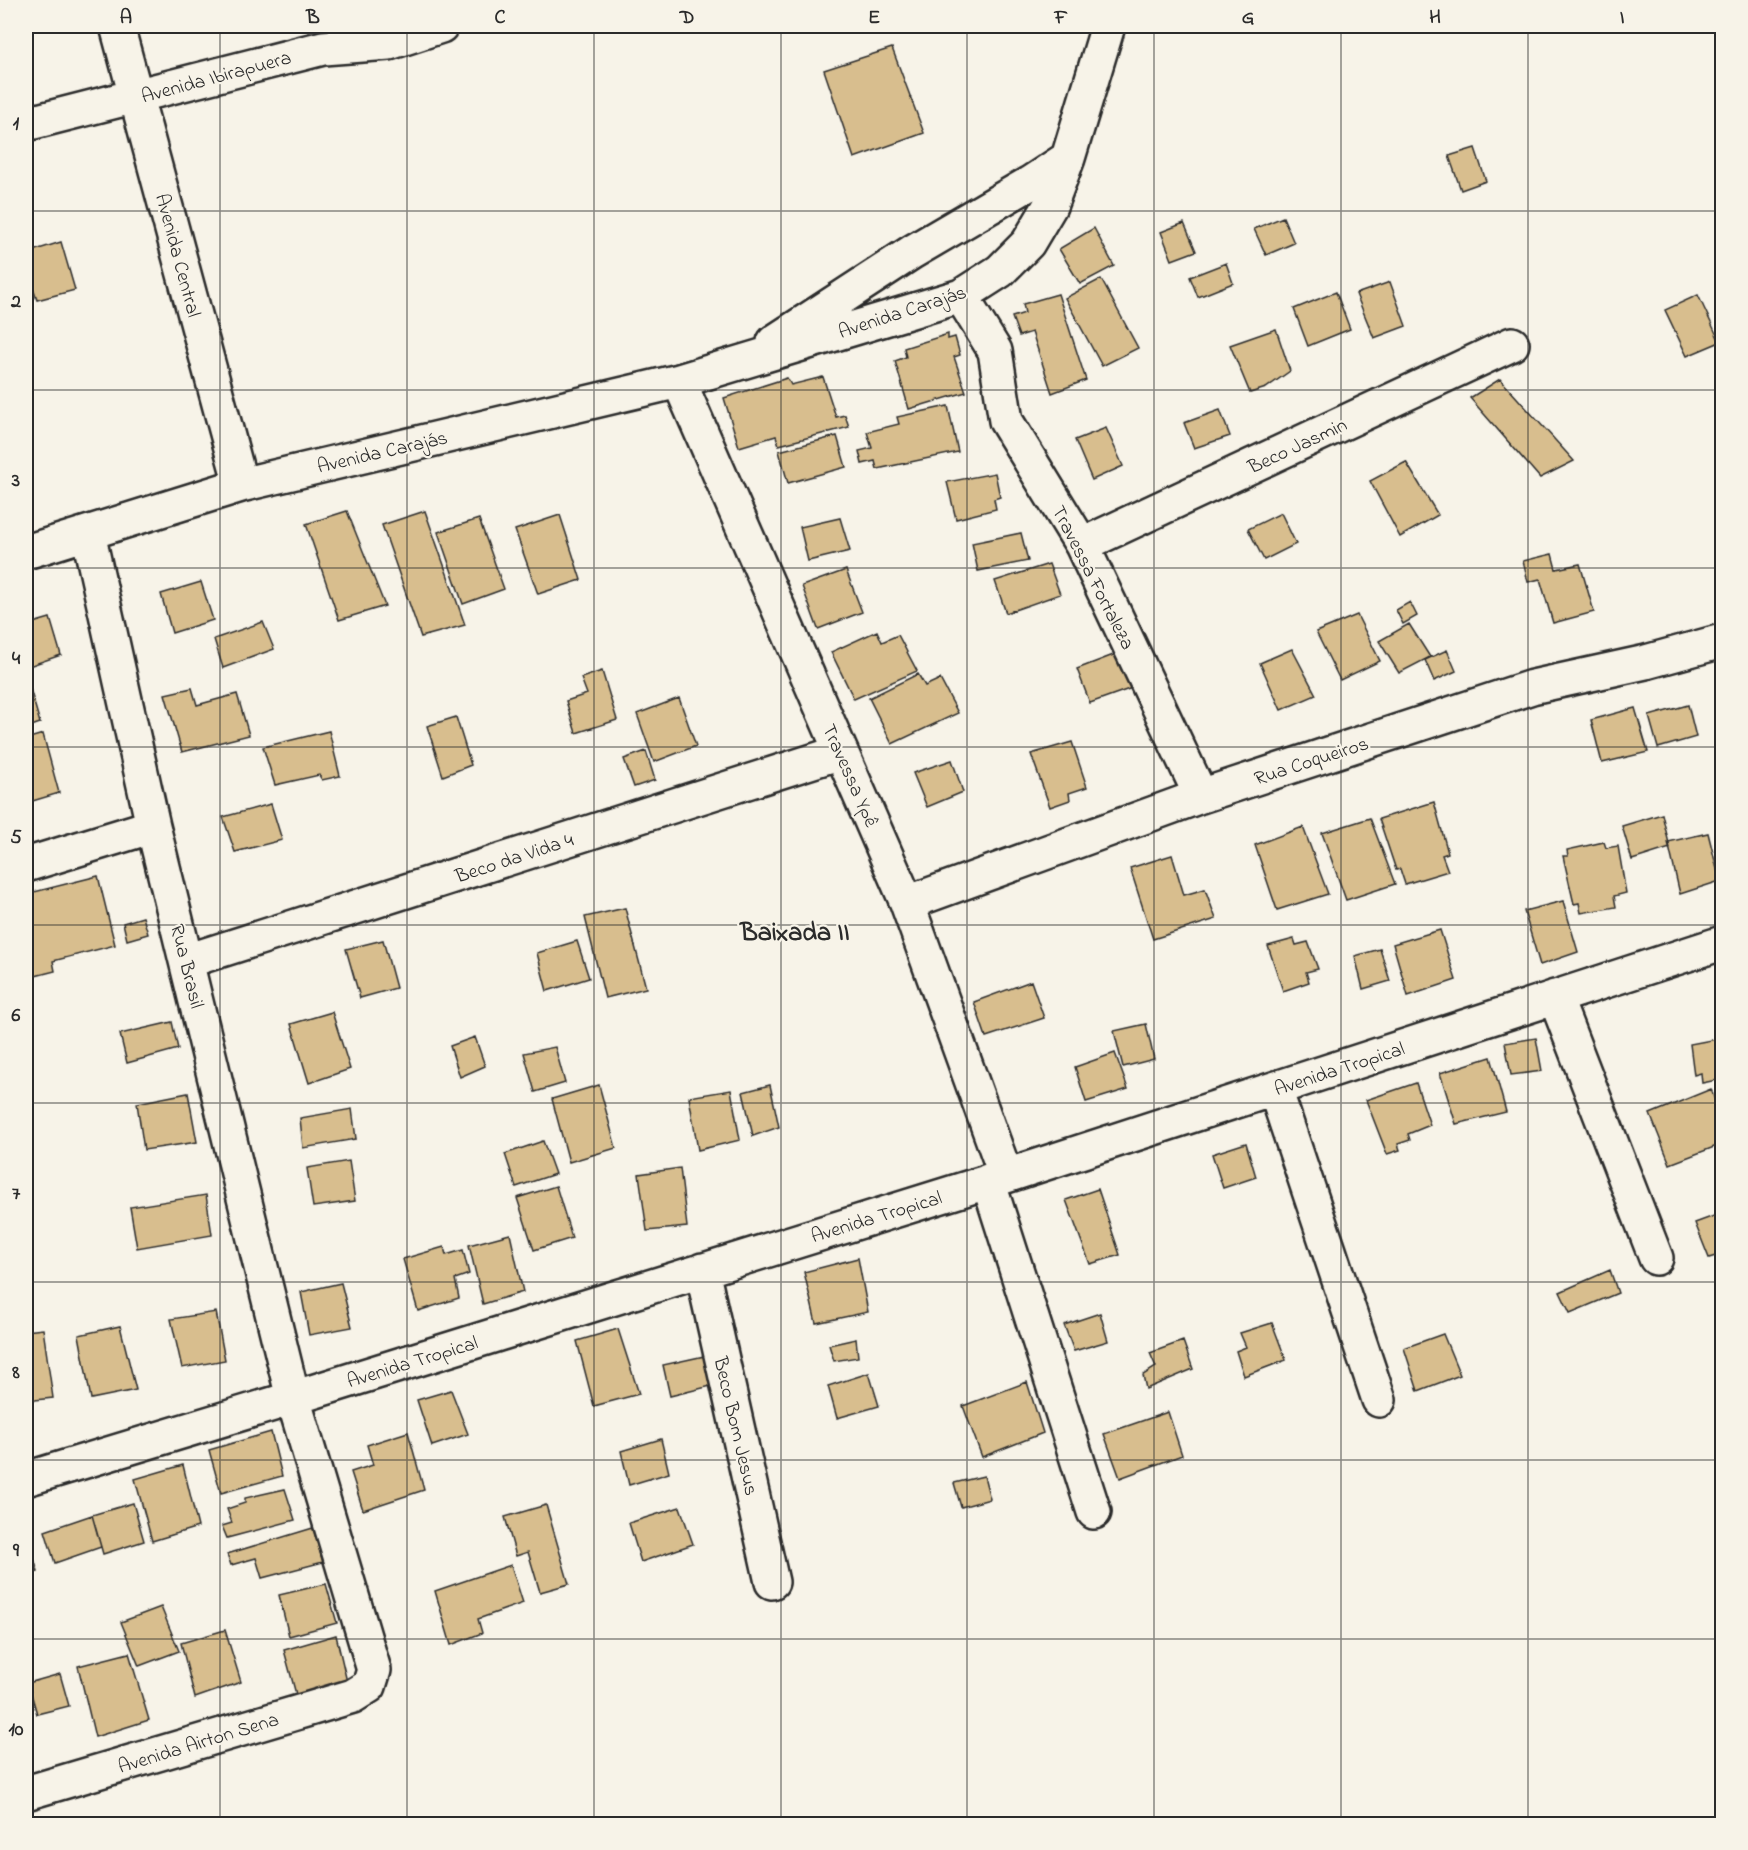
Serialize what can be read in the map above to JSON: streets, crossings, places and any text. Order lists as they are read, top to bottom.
{
  "streets": {
    "street": [
      "Avenida Ibirapuera",
      "Avenida Central",
      "Avenida Carajás",
      "Beco Jasmin",
      "Travessa Fortaleza",
      "Rua Coqueiros",
      "Travessa Ypê",
      "Beco da Vida 4",
      "Rua Brasil",
      "Avenida Tropical",
      "Beco Bom Jesus",
      "Avenida Airton Sena"
    ]
  },
  "crossings": [
    ["Avenida Ibirapuera", "Avenida Central"],
    ["Avenida Central", "Avenida Carajás"],
    ["Avenida Carajás", "Travessa Fortaleza"],
    ["Avenida Carajás", "Travessa Ypê"],
    ["Avenida Carajás", "Rua Brasil"],
    ["Beco Jasmin", "Travessa Fortaleza"],
    ["Travessa Fortaleza", "Rua Coqueiros"],
    ["Rua Coqueiros", "Travessa Ypê"],
    ["Travessa Ypê", "Beco da Vida 4"],
    ["Travessa Ypê", "Avenida Tropical"],
    ["Beco da Vida 4", "Rua Brasil"],
    ["Rua Brasil", "Avenida Tropical"],
    ["Rua Brasil", "Avenida Airton Sena"],
    ["Avenida Tropical", "Beco Bom Jesus"]
  ],
  "districts": ["Baixada II"],
  "grid": {
    "columns": [
      "A",
      "B",
      "C",
      "D",
      "E",
      "F",
      "G",
      "H",
      "I"
    ],
    "rows": [
      "1",
      "2",
      "3",
      "4",
      "5",
      "6",
      "7",
      "8",
      "9",
      "10"
    ]
  }
}
